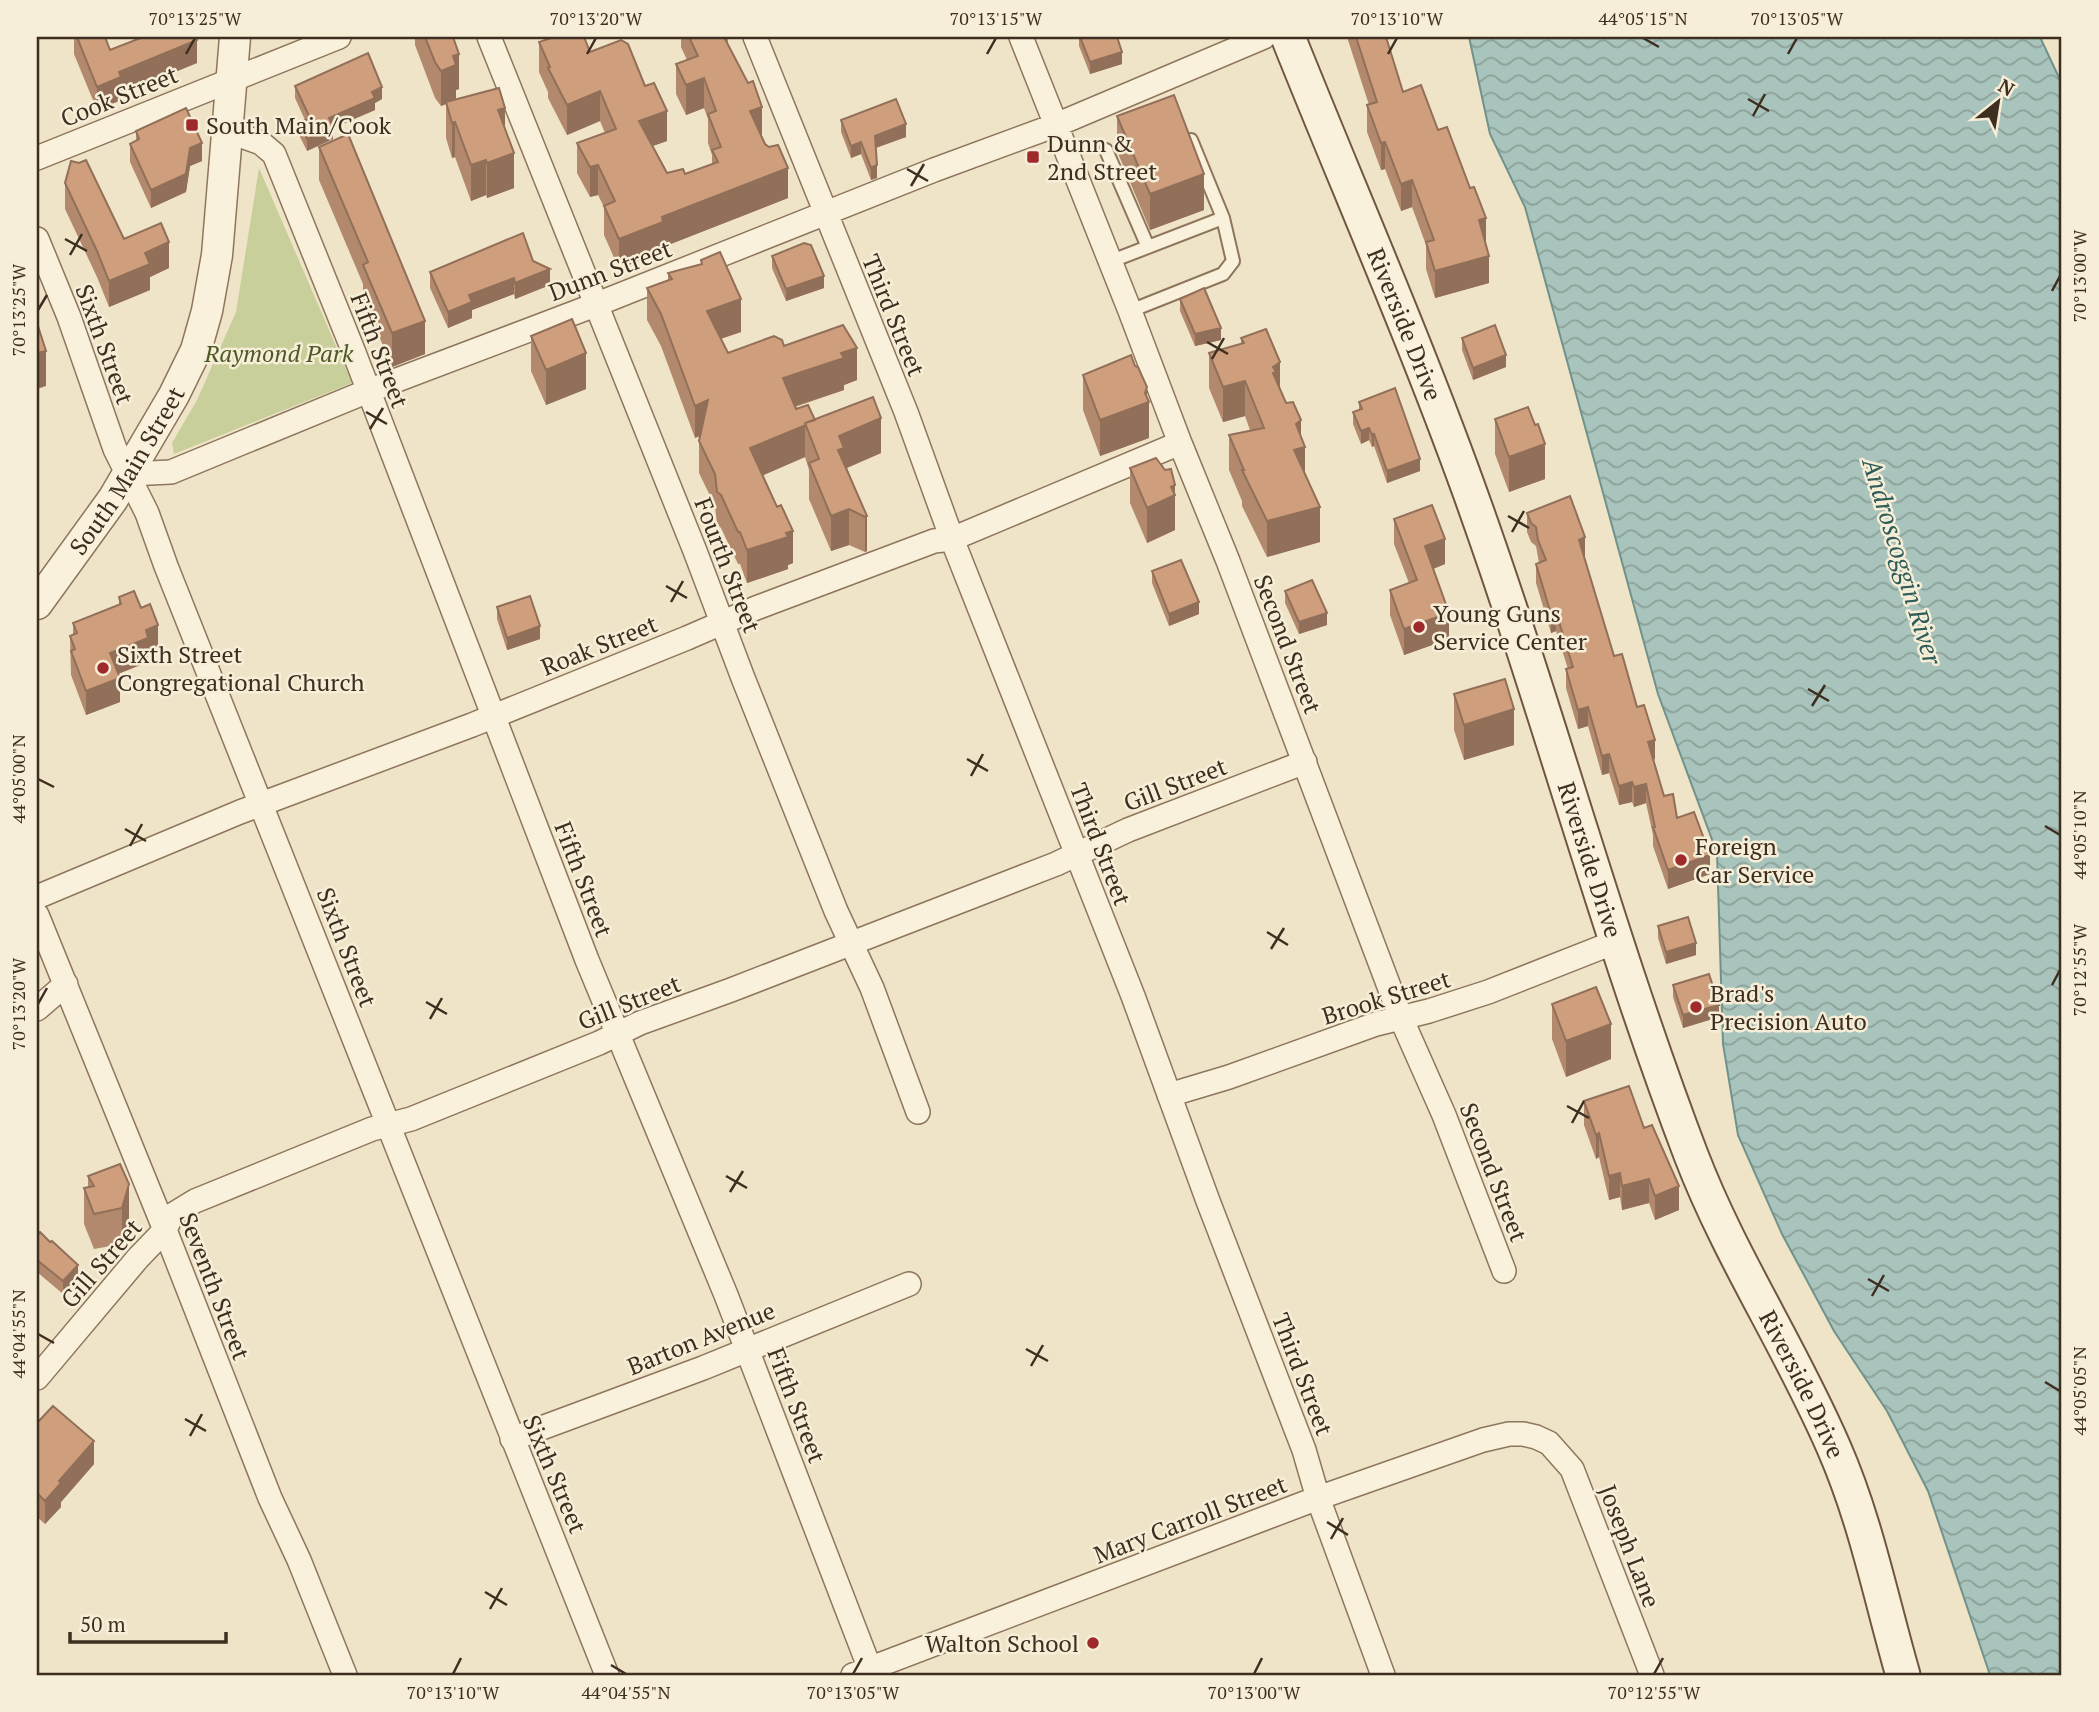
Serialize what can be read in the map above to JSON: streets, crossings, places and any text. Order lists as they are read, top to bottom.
{
  "streets": {
    "main road": ["Riverside Drive"],
    "street": [
      "Cook Street",
      "Dunn Street",
      "Third Street",
      "Sixth Street",
      "Fifth Street",
      "South Main Street",
      "Fourth Street",
      "Second Street",
      "Roak Street",
      "Gill Street",
      "Brook Street",
      "Seventh Street",
      "Barton Avenue",
      "Mary Carroll Street",
      "Joseph Lane"
    ]
  },
  "crossings": [
    ["Cook Street", "South Main Street"],
    ["Dunn Street", "Third Street"],
    ["Dunn Street", "Sixth Street"],
    ["Dunn Street", "Fifth Street"],
    ["Dunn Street", "South Main Street"],
    ["Dunn Street", "Fourth Street"],
    ["Dunn Street", "Second Street"],
    ["Third Street", "Roak Street"],
    ["Third Street", "Gill Street"],
    ["Third Street", "Brook Street"],
    ["Third Street", "Mary Carroll Street"],
    ["Riverside Drive", "Brook Street"],
    ["Sixth Street", "South Main Street"],
    ["Sixth Street", "Roak Street"],
    ["Sixth Street", "Gill Street"],
    ["Sixth Street", "Barton Avenue"],
    ["Fifth Street", "South Main Street"],
    ["Fifth Street", "Roak Street"],
    ["Fifth Street", "Gill Street"],
    ["Fifth Street", "Barton Avenue"],
    ["Fifth Street", "Mary Carroll Street"],
    ["Fourth Street", "Roak Street"],
    ["Fourth Street", "Gill Street"],
    ["Second Street", "Roak Street"],
    ["Second Street", "Gill Street"],
    ["Second Street", "Brook Street"],
    ["Gill Street", "Seventh Street"],
    ["Mary Carroll Street", "Joseph Lane"]
  ],
  "water": ["Androscoggin River"],
  "parks": ["Raymond Park"],
  "places": {
    "transit": ["South Main/Cook", "Dunn & 2nd Street"],
    "other": [
      "Young Guns Service Center",
      "Sixth Street Congregational Church",
      "Foreign Car Service",
      "Brad's Precision Auto",
      "Walton School"
    ]
  },
  "scale_bar": "50 m",
  "north": "top right",
  "coordinates": [
    "70°13'25\"W",
    "70°13'20\"W",
    "70°13'15\"W",
    "70°13'10\"W",
    "44°05'15\"N",
    "70°13'05\"W",
    "70°13'00\"W",
    "44°05'00\"N",
    "44°05'10\"N",
    "70°12'55\"W",
    "44°04'55\"N",
    "44°05'05\"N"
  ]
}
